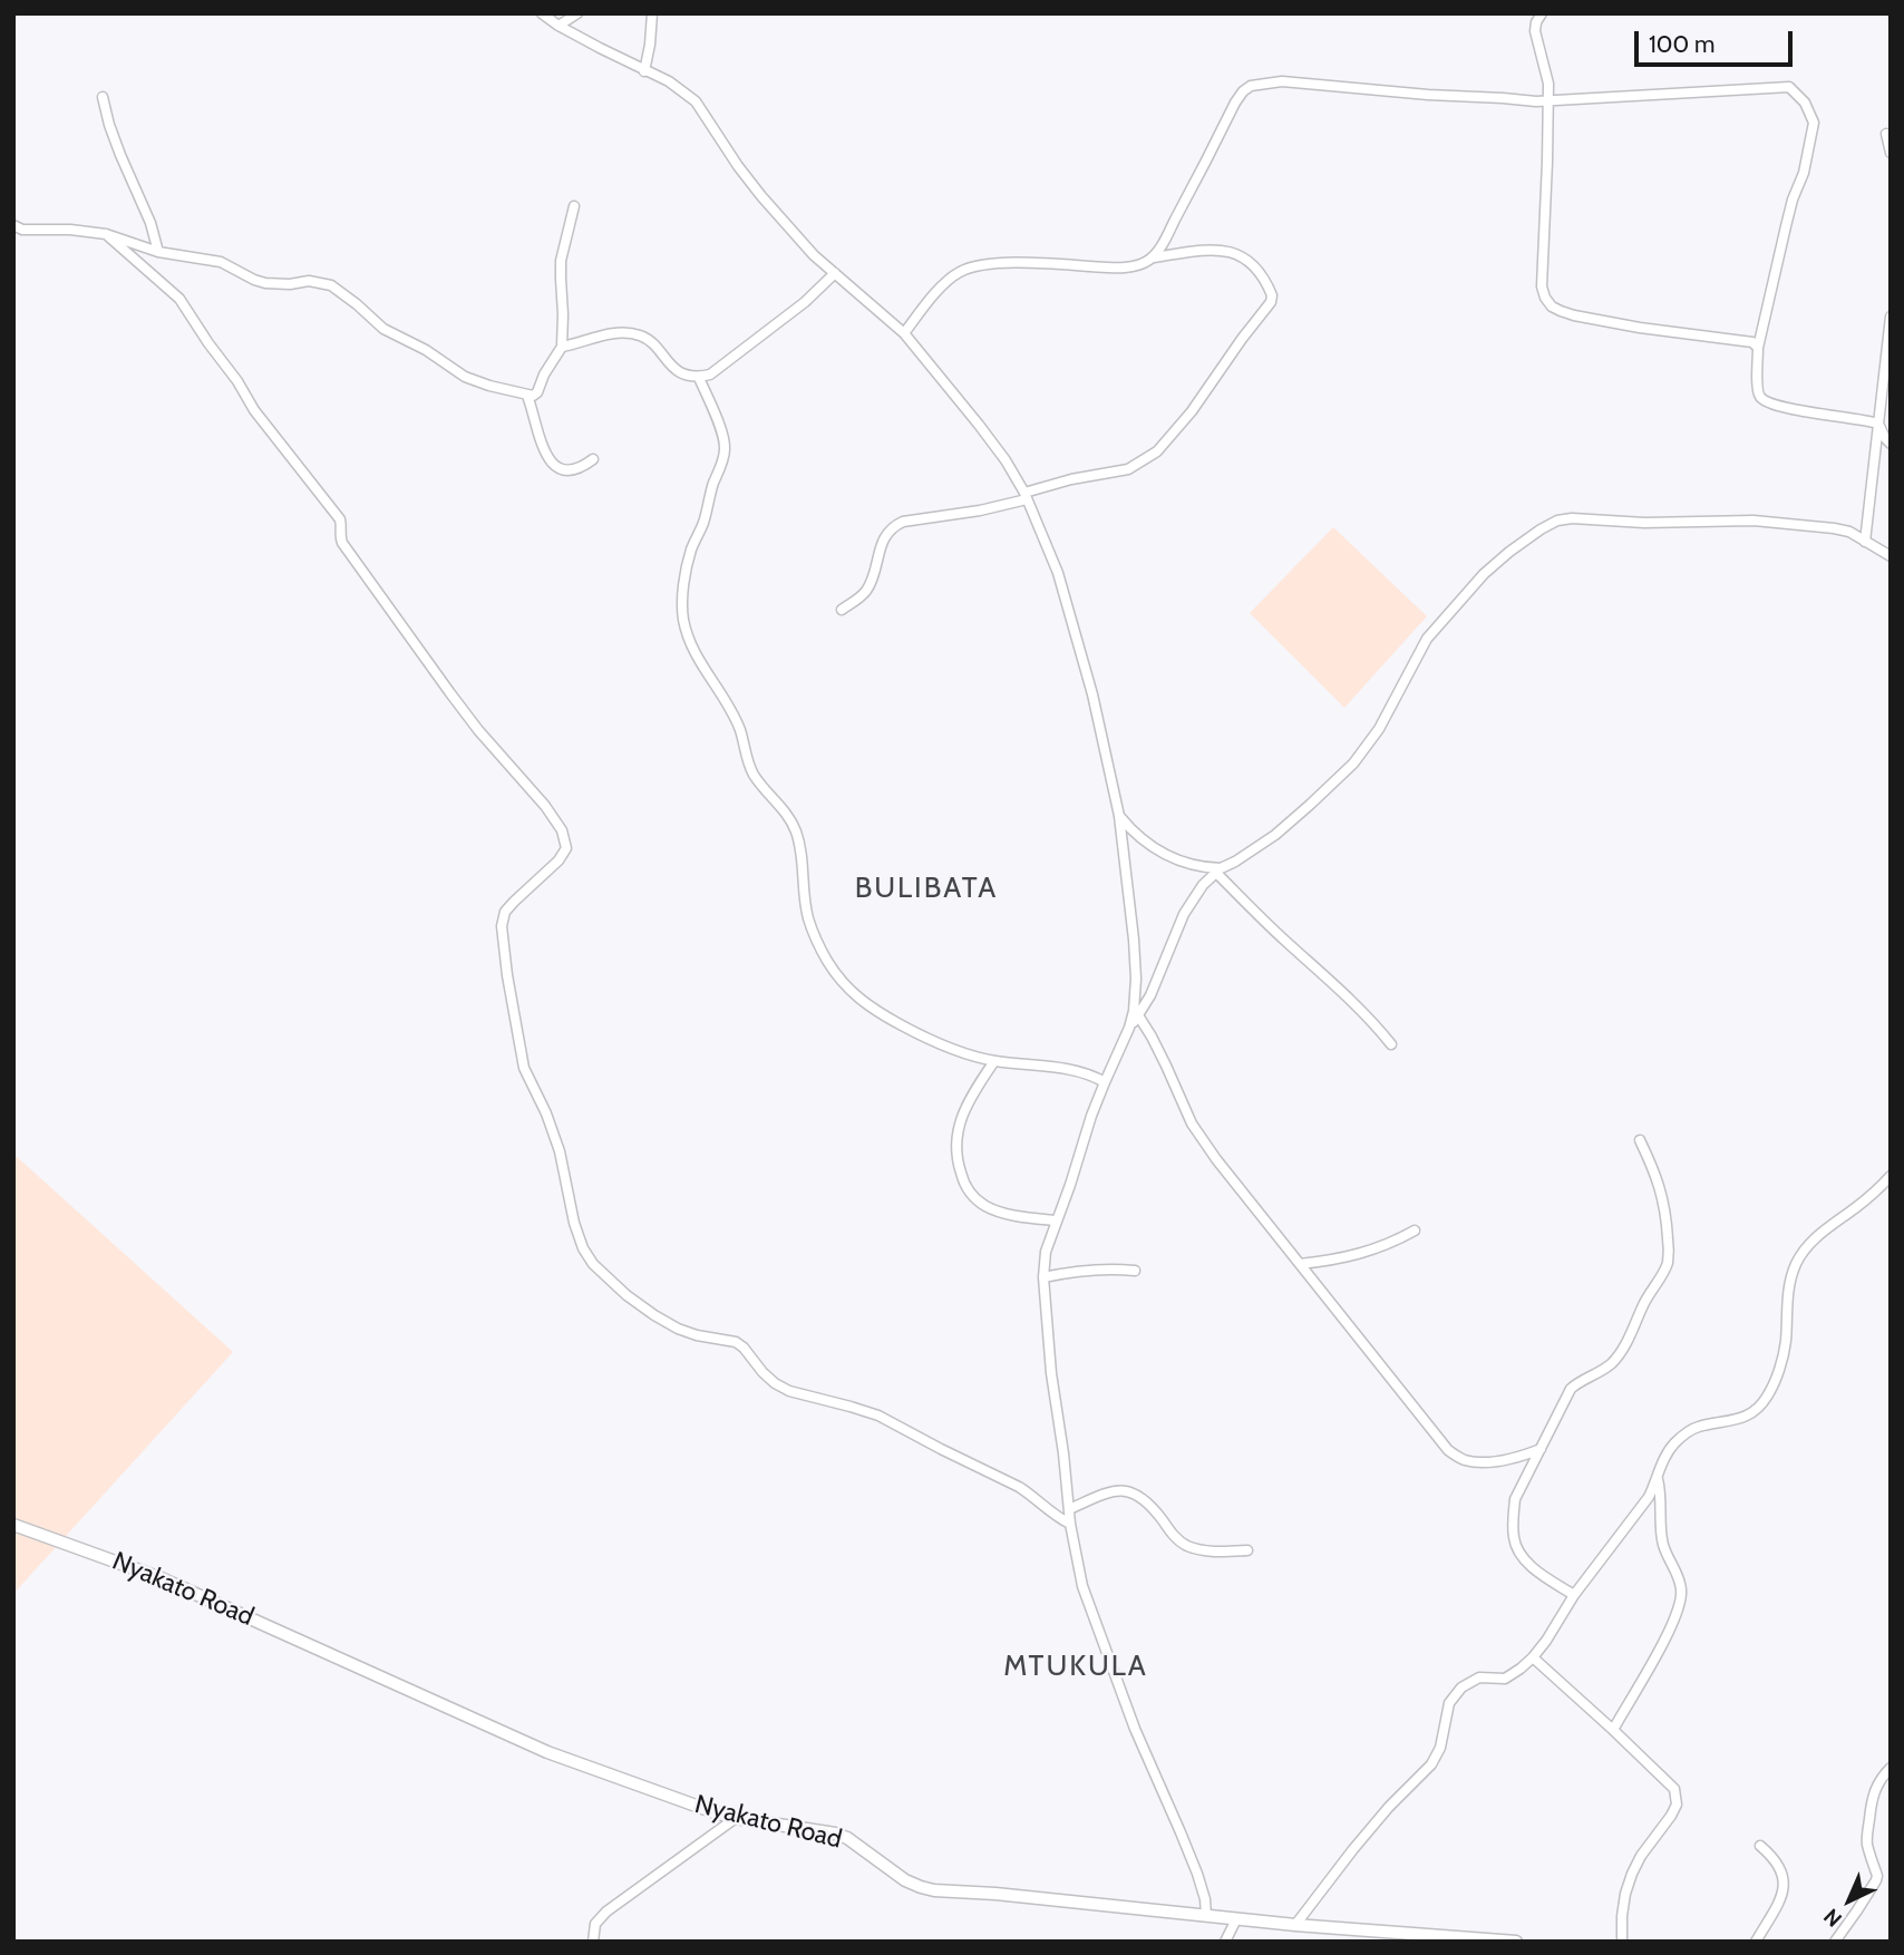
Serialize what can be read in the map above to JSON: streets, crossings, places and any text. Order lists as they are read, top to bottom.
{
  "streets": {
    "street": ["Nyakato Road"]
  },
  "districts": ["BULIBATA", "MTUKULA"],
  "scale_bar": "100 m",
  "north": "bottom left"
}
